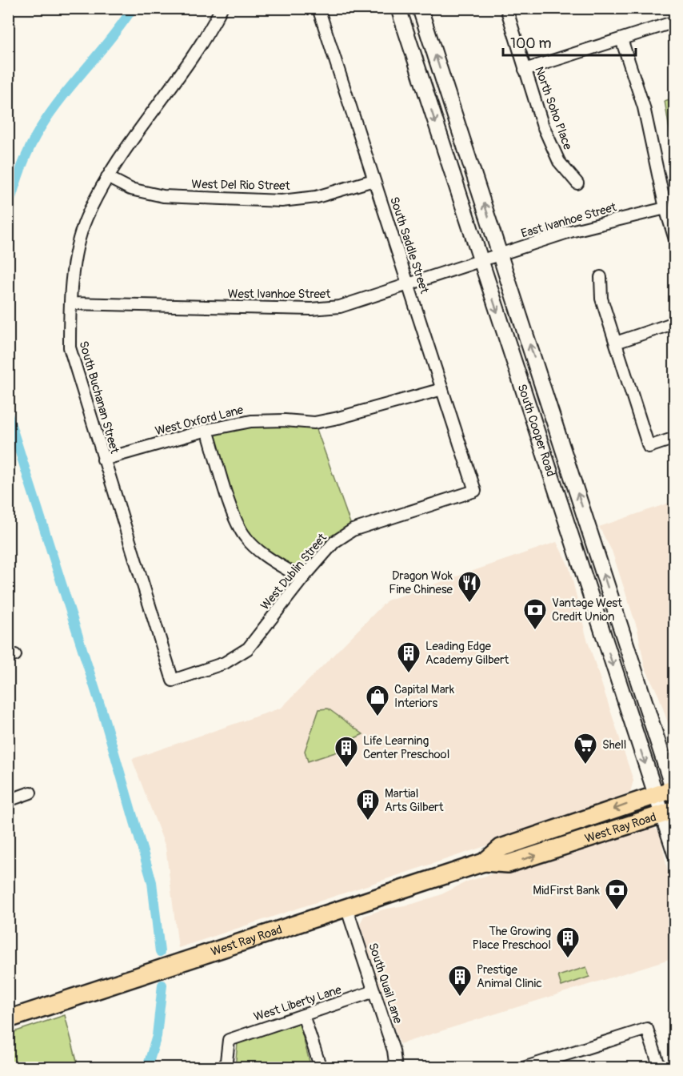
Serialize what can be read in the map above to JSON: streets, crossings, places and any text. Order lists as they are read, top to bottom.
{
  "streets": {
    "main road": ["South Cooper Road", "West Ray Road"],
    "street": [
      "North Soho Place",
      "West Del Rio Street",
      "East Ivanhoe Street",
      "South Saddle Street",
      "West Ivanhoe Street",
      "South Buchanan Street",
      "West Oxford Lane",
      "West Dublin Street",
      "South Quail Lane",
      "West Liberty Lane"
    ]
  },
  "crossings": [
    ["West Del Rio Street", "South Saddle Street"],
    ["West Del Rio Street", "South Buchanan Street"],
    ["East Ivanhoe Street", "West Ivanhoe Street"],
    ["East Ivanhoe Street", "South Cooper Road"],
    ["South Saddle Street", "West Ivanhoe Street"],
    ["South Saddle Street", "West Oxford Lane"],
    ["South Saddle Street", "West Dublin Street"],
    ["West Ivanhoe Street", "South Buchanan Street"],
    ["West Ivanhoe Street", "South Cooper Road"],
    ["South Buchanan Street", "West Oxford Lane"],
    ["South Buchanan Street", "West Dublin Street"],
    ["South Cooper Road", "West Ray Road"],
    ["West Ray Road", "South Quail Lane"],
    ["South Quail Lane", "West Liberty Lane"]
  ],
  "places": {
    "restaurant": ["Dragon Wok Fine Chinese"],
    "bank": ["Vantage West Credit Union", "MidFirst Bank"],
    "building": [
      "Leading Edge Academy Gilbert",
      "Life Learning Center Preschool",
      "Martial Arts Gilbert",
      "The Growing Place Preschool",
      "Prestige Animal Clinic"
    ],
    "shop": ["Capital Mark Interiors"],
    "supermarket": ["Shell"]
  },
  "scale_bar": "100 m"
}
